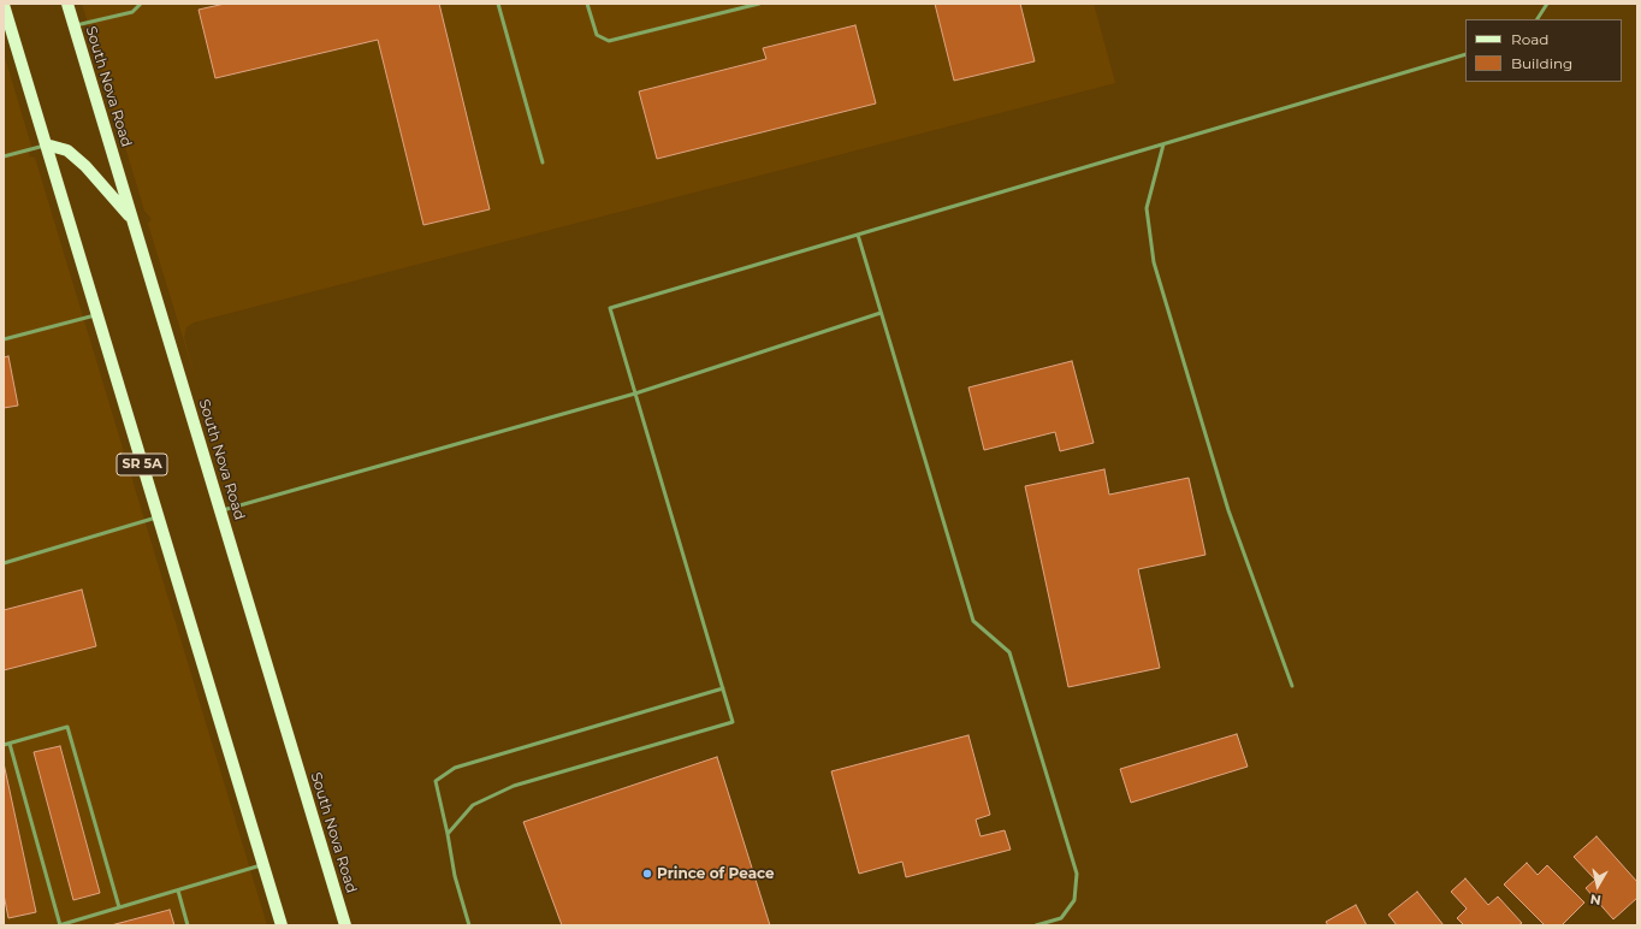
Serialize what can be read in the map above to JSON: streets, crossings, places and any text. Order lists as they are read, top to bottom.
{
  "streets": {
    "main road": ["South Nova Road", "SR 5A"]
  },
  "places": ["Prince of Peace"],
  "legend": ["Road", "Building"],
  "north": "bottom"
}
